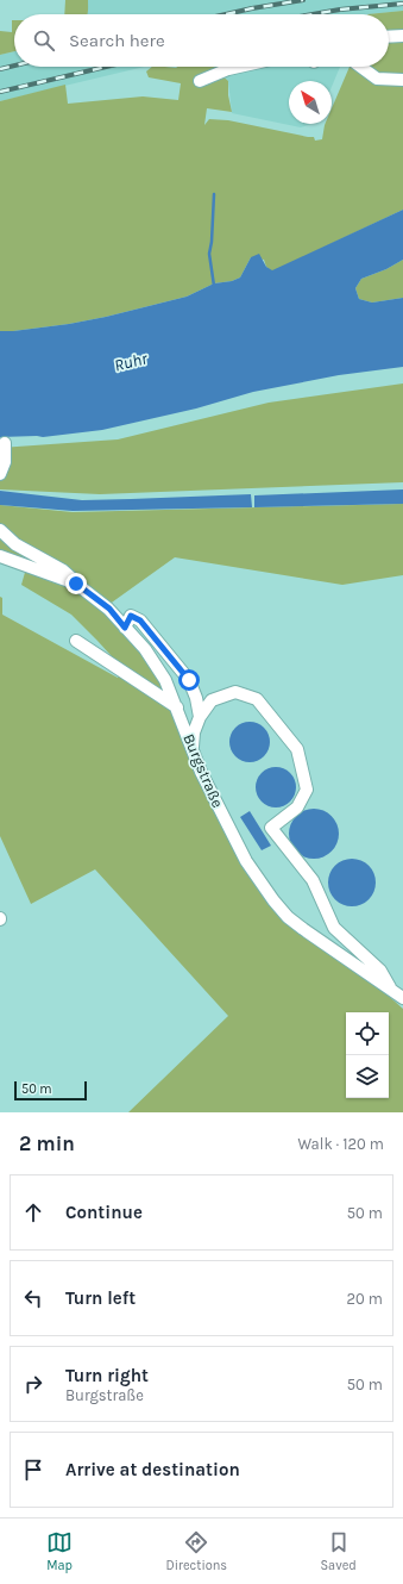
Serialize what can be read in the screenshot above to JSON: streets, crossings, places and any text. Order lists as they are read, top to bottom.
{
  "streets": {
    "street": ["Burgstraße"]
  },
  "water": ["Ruhr"],
  "scale_bar": "50 m",
  "north": "top left",
  "page": {
    "search": "Search here",
    "scale": "50 m",
    "heading": ["2 min", "Walk · 120 m"],
    "list": [
      ["Continue", "50 m"],
      ["Turn left", "20 m"],
      ["Turn right", "Burgstraße", "50 m"],
      "Arrive at destination"
    ],
    "nav": ["Map", "Directions", "Saved"]
  }
}
